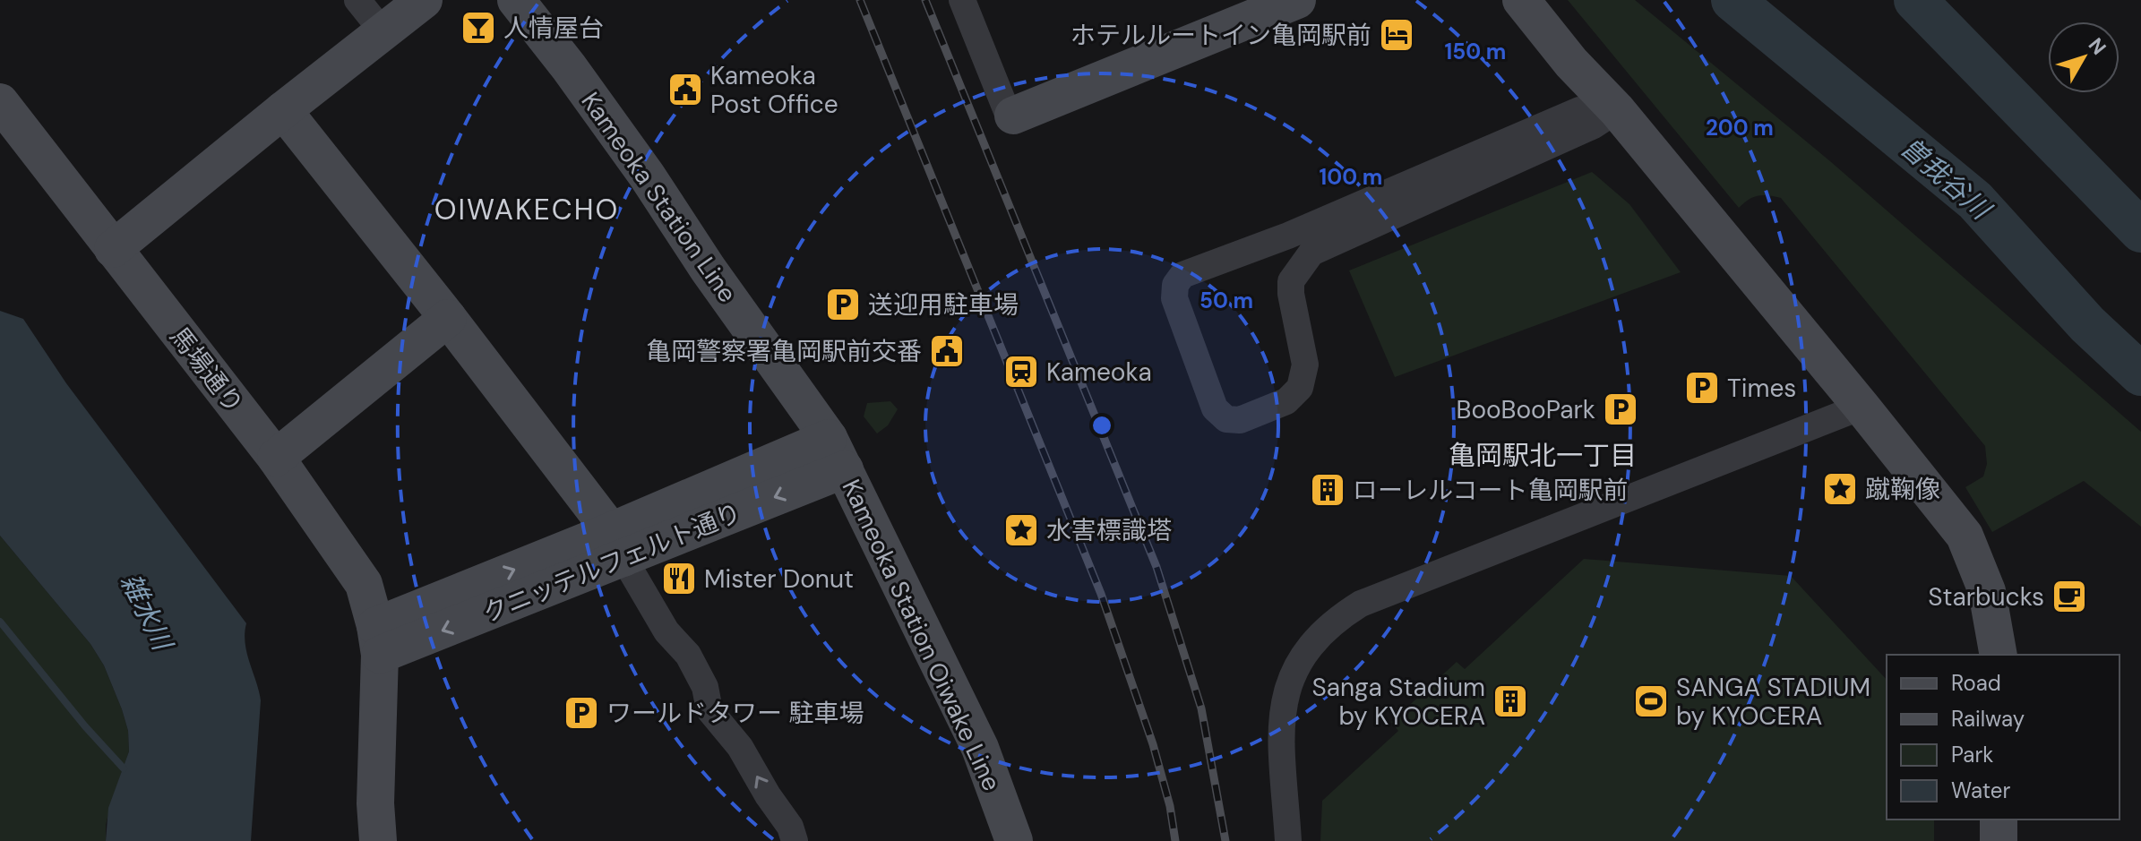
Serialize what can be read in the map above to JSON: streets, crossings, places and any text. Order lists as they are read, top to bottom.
{
  "streets": {
    "street": [
      "Kameoka Station Line",
      "馬場通り",
      "クニッテルフェルト通り",
      "Kameoka Station Oiwake Line"
    ]
  },
  "crossings": [
    ["Kameoka Station Line", "クニッテルフェルト通り"],
    ["Kameoka Station Line", "Kameoka Station Oiwake Line"],
    ["馬場通り", "クニッテルフェルト通り"],
    ["クニッテルフェルト通り", "Kameoka Station Oiwake Line"]
  ],
  "districts": ["OIWAKECHO", "亀岡駅北一丁目"],
  "water": ["曽我谷川", "雑水川"],
  "places": {
    "bar": ["人情屋台"],
    "hotel": ["ホテルルートイン亀岡駅前"],
    "public building": ["Kameoka Post Office", "亀岡警察署亀岡駅前交番"],
    "parking": [
      "送迎用駐車場",
      "Times",
      "BooBooPark",
      "ワールドタワー 駐車場"
    ],
    "station": ["Kameoka"],
    "place": ["蹴鞠像", "水害標識塔"],
    "building": ["ローレルコート亀岡駅前", "Sanga Stadium by KYOCERA"],
    "restaurant": ["Mister Donut"],
    "cafe": ["Starbucks"],
    "sports": ["SANGA STADIUM by KYOCERA"]
  },
  "legend": [
    "Road",
    "Railway",
    "Park",
    "Water"
  ],
  "north": "top right",
  "rings": [
    "150 m",
    "200 m",
    "100 m",
    "50 m"
  ]
}
